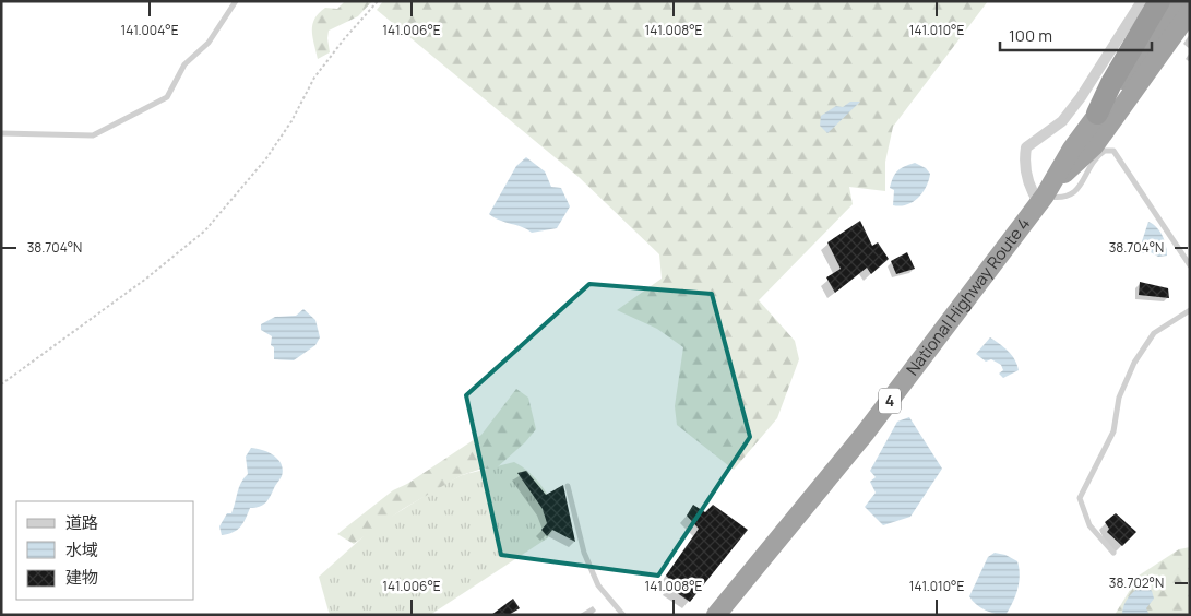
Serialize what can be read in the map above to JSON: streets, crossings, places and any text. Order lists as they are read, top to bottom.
{
  "streets": {
    "highway": ["National Highway Route 4", "4"]
  },
  "legend": ["道路", "水域", "建物"],
  "scale_bar": "100 m",
  "coordinates": [
    "141.004°E",
    "141.006°E",
    "141.008°E",
    "141.010°E",
    "38.704°N",
    "38.702°N"
  ]
}
